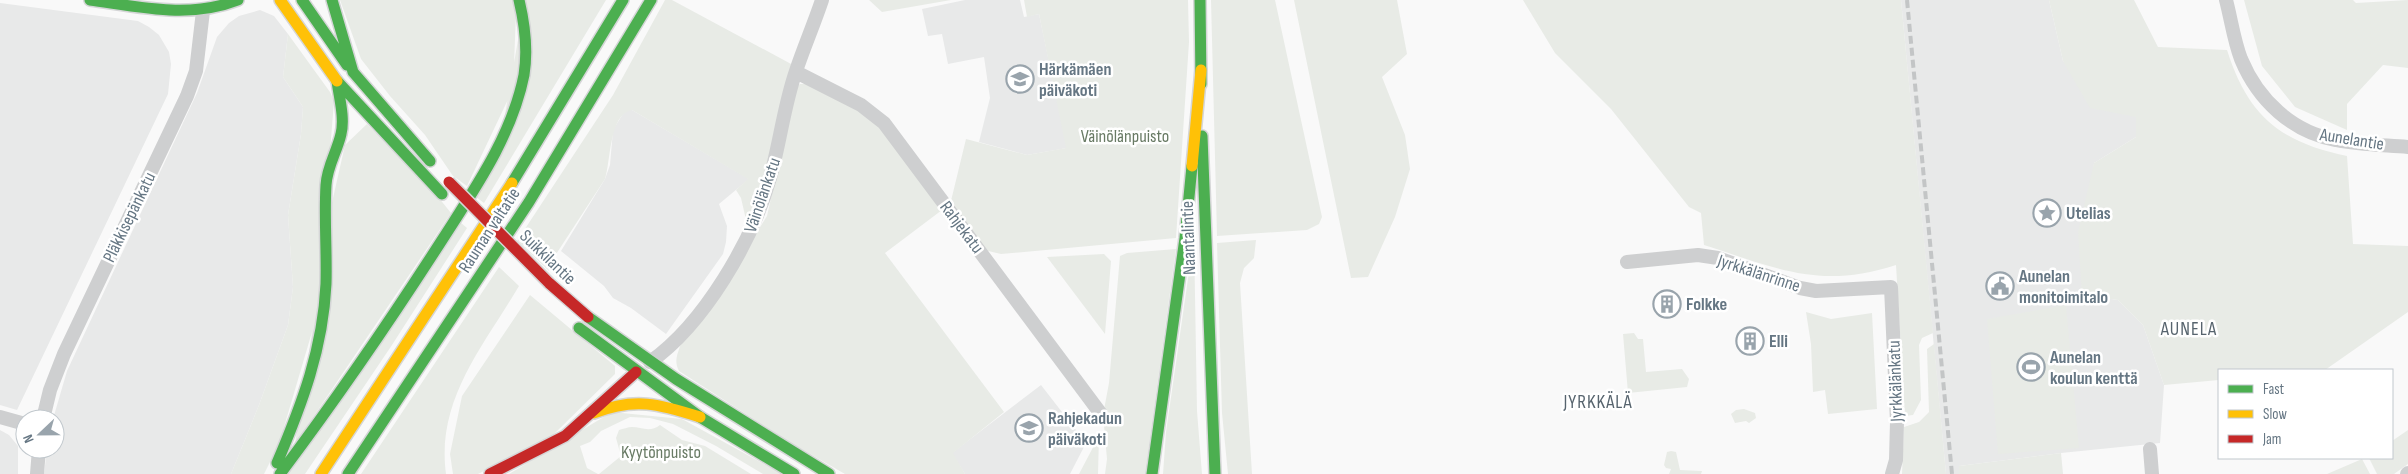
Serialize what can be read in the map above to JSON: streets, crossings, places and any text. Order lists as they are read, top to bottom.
{
  "streets": {
    "main road": ["Rauman valtatie", "Naantalintie", "Suikkilantie"],
    "street": [
      "Aunelantie",
      "Väinölänkatu",
      "Pläkkisepänkatu",
      "Rahjekatu",
      "Jyrkkälänrinne",
      "Jyrkkälänkatu"
    ]
  },
  "crossings": [
    ["Väinölänkatu", "Rahjekatu"],
    ["Väinölänkatu", "Suikkilantie"],
    ["Jyrkkälänrinne", "Jyrkkälänkatu"]
  ],
  "districts": ["AUNELA", "JYRKKÄLÄ"],
  "parks": ["Väinölänpuisto", "Kyytönpuisto"],
  "places": {
    "school or university": ["Härkämäen päiväkoti", "Rahjekadun päiväkoti"],
    "place": ["Utelias"],
    "public building": ["Aunelan monitoimitalo"],
    "building": ["Folkke", "Elli"],
    "sports": ["Aunelan koulun kenttä"]
  },
  "legend": ["Fast", "Slow", "Jam"],
  "north": "left"
}
